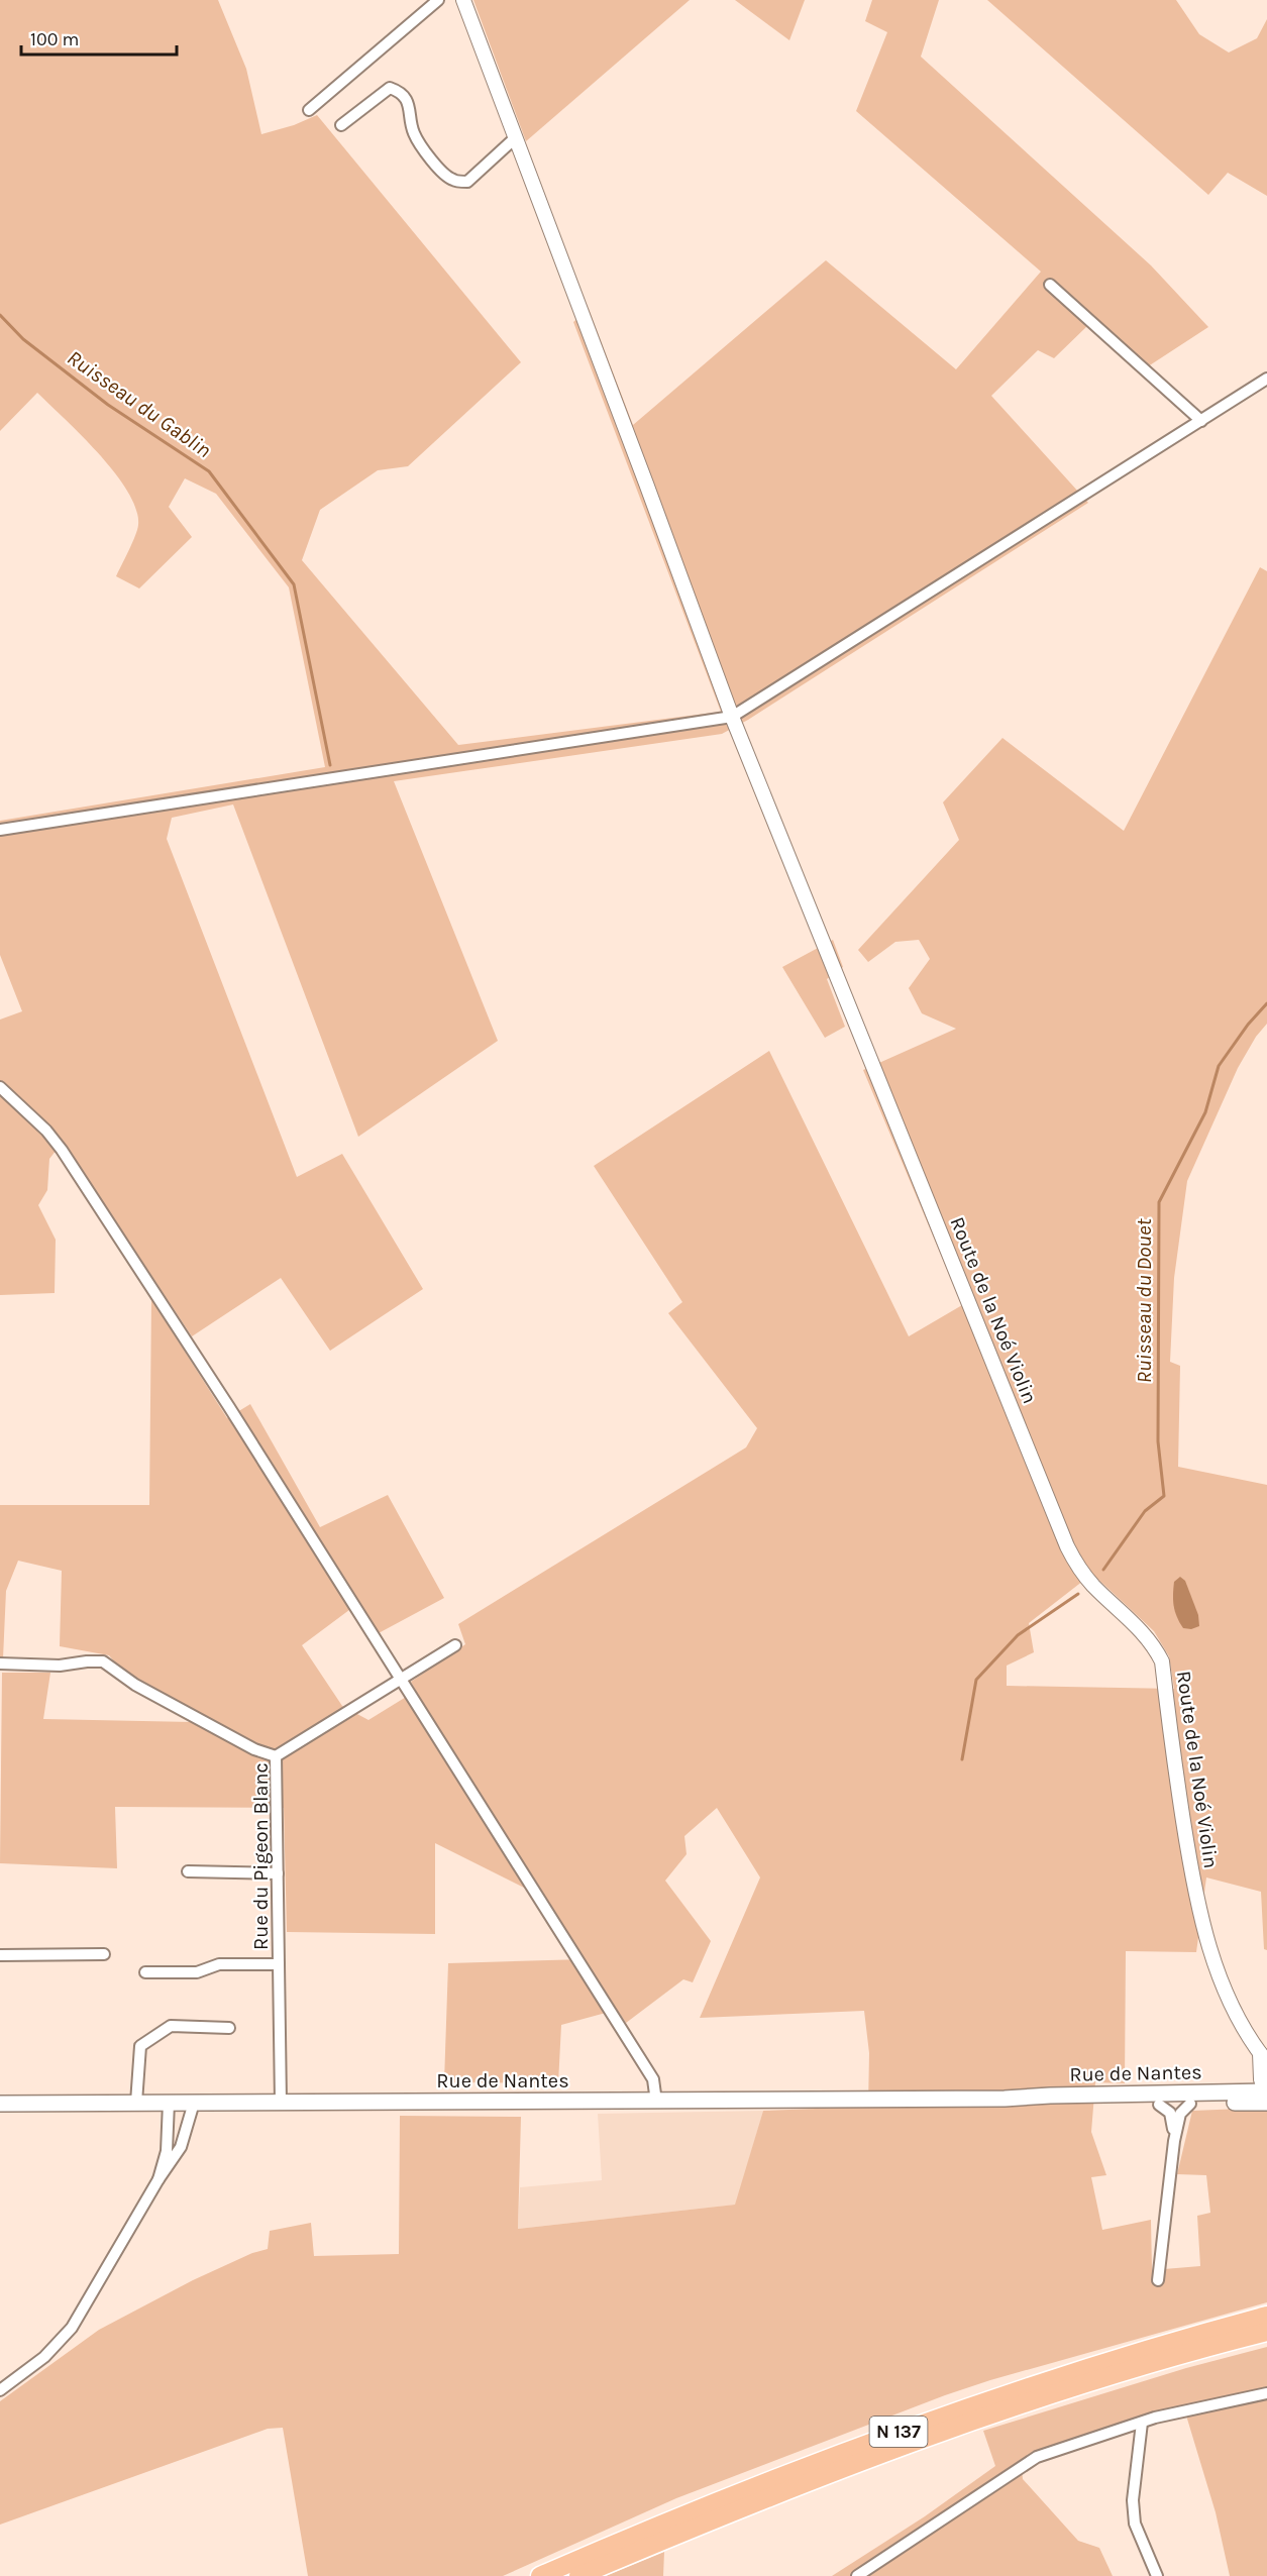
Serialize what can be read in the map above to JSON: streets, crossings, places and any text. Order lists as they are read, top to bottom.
{
  "streets": {
    "highway": ["N 137"],
    "main road": ["Rue de Nantes"],
    "street": ["Route de la Noé Violin", "Rue du Pigeon Blanc"]
  },
  "crossings": [
    ["Route de la Noé Violin", "Rue de Nantes"],
    ["Rue du Pigeon Blanc", "Rue de Nantes"]
  ],
  "water": ["Ruisseau du Gablin", "Ruisseau du Douet"],
  "scale_bar": "100 m"
}
